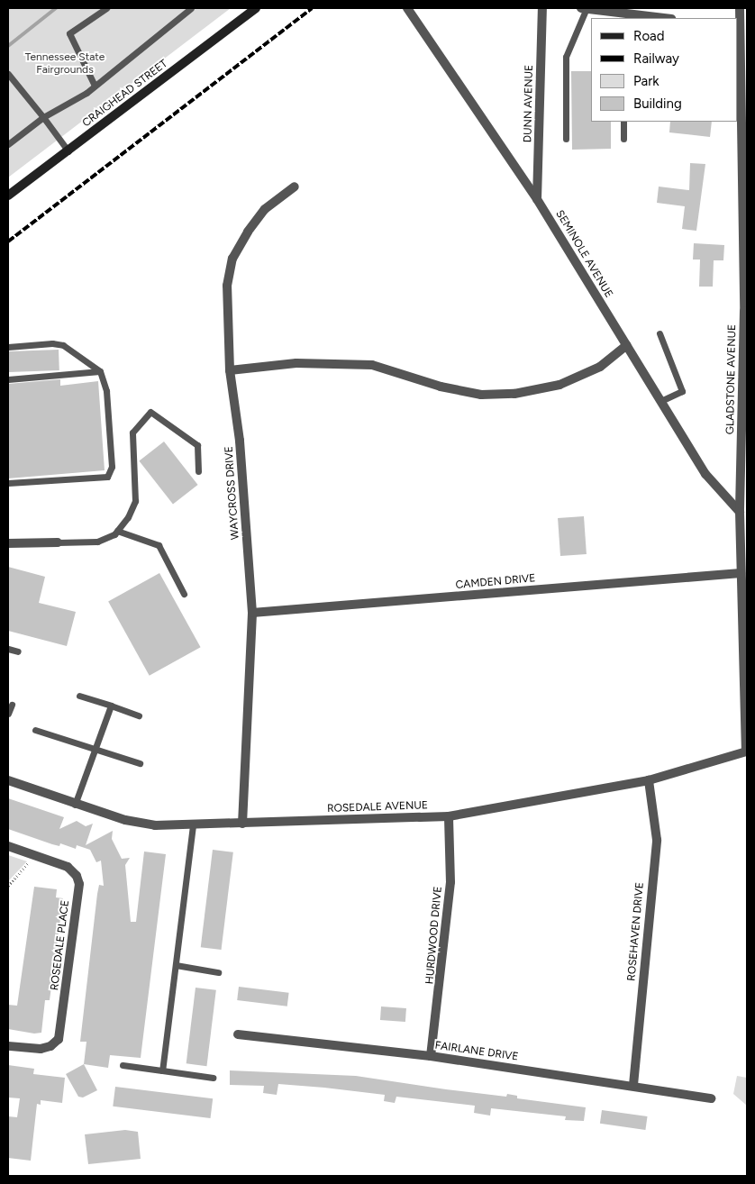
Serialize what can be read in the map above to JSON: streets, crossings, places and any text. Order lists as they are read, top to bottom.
{
  "streets": {
    "street": [
      "CRAIGHEAD STREET",
      "DUNN AVENUE",
      "SEMINOLE AVENUE",
      "GLADSTONE AVENUE",
      "WAYCROSS DRIVE",
      "CAMDEN DRIVE",
      "ROSEDALE AVENUE",
      "ROSEHAVEN DRIVE",
      "HURDWOOD DRIVE",
      "ROSEDALE PLACE",
      "FAIRLANE DRIVE"
    ]
  },
  "crossings": [
    ["DUNN AVENUE", "SEMINOLE AVENUE"],
    ["SEMINOLE AVENUE", "GLADSTONE AVENUE"],
    ["GLADSTONE AVENUE", "CAMDEN DRIVE"],
    ["GLADSTONE AVENUE", "ROSEDALE AVENUE"],
    ["WAYCROSS DRIVE", "CAMDEN DRIVE"],
    ["WAYCROSS DRIVE", "ROSEDALE AVENUE"],
    ["ROSEDALE AVENUE", "ROSEHAVEN DRIVE"],
    ["ROSEDALE AVENUE", "HURDWOOD DRIVE"],
    ["ROSEHAVEN DRIVE", "FAIRLANE DRIVE"],
    ["HURDWOOD DRIVE", "FAIRLANE DRIVE"]
  ],
  "parks": ["Tennessee State Fairgrounds"],
  "legend": [
    "Road",
    "Railway",
    "Park",
    "Building"
  ]
}
